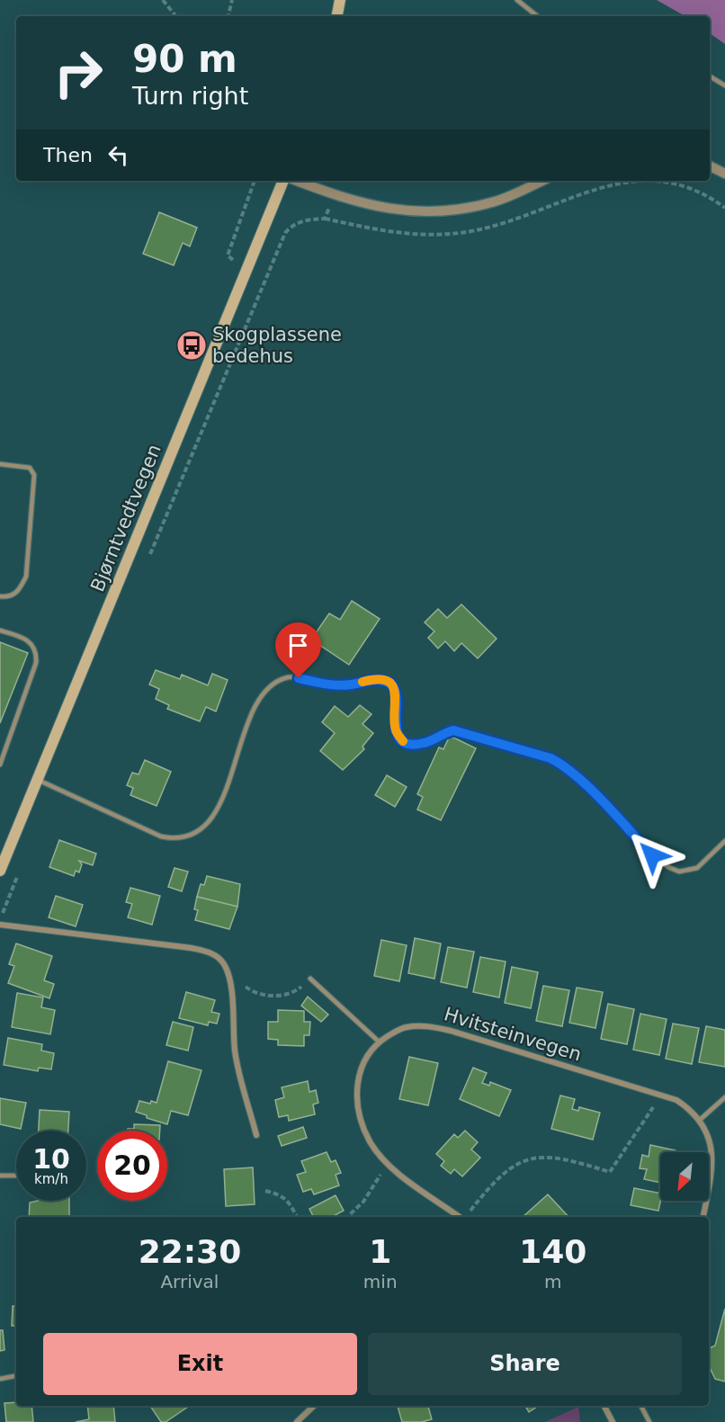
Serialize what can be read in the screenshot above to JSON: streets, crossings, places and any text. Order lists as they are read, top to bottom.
{
  "streets": {
    "main road": ["Bjørntvedtvegen"],
    "street": ["Hvitsteinvegen"]
  },
  "places": {
    "bus stop": ["Skogplassene bedehus"]
  },
  "north": "bottom left",
  "page": {
    "turn": ["90 m", "Turn right"],
    "then": "Then",
    "speed": "10 km/h",
    "limit": "20",
    "eta": [
      "22:30",
      "Arrival",
      "1",
      "min",
      "140",
      "m"
    ],
    "buttons": ["Exit", "Share"]
  }
}
